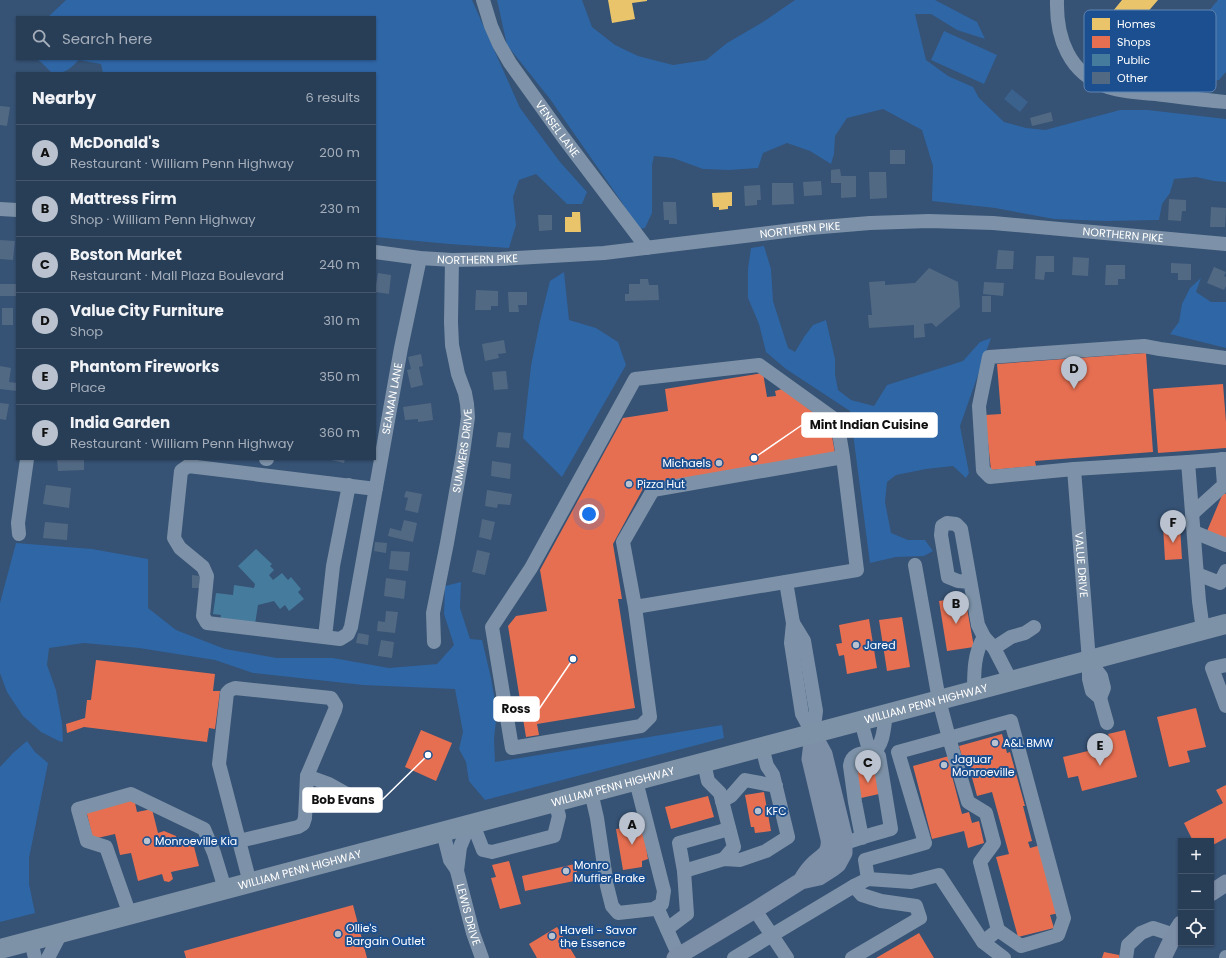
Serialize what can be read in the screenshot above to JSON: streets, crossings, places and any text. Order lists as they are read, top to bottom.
{
  "streets": {
    "highway": ["WILLIAM PENN HIGHWAY"],
    "street": [
      "VENSEL LANE",
      "NORTHERN PIKE",
      "SEAMAN LANE",
      "SUMMERS DRIVE",
      "VALUE DRIVE",
      "LEWIS DRIVE"
    ]
  },
  "crossings": [
    ["VENSEL LANE", "NORTHERN PIKE"],
    ["NORTHERN PIKE", "SEAMAN LANE"],
    ["NORTHERN PIKE", "SUMMERS DRIVE"],
    ["VALUE DRIVE", "WILLIAM PENN HIGHWAY"],
    ["WILLIAM PENN HIGHWAY", "LEWIS DRIVE"]
  ],
  "places": [
    "Mint Indian Cuisine",
    "Michaels",
    "Pizza Hut",
    "Jared",
    "Ross",
    "A&L BMW",
    "Bob Evans",
    "Jaguar Monroeville",
    "KFC",
    "Monroeville Kia",
    "Monro Muffler Brake",
    "Ollie's Bargain Outlet",
    "Haveli - Savor the Essence"
  ],
  "legend": [
    "Homes",
    "Shops",
    "Public",
    "Other"
  ],
  "page": {
    "search": "Search here",
    "heading": ["Nearby", "6 results"],
    "list": [
      {
        "mark": "A",
        "name": "McDonald's",
        "note": "Restaurant · William Penn Highway",
        "value": "200 m"
      },
      {
        "mark": "B",
        "name": "Mattress Firm",
        "note": "Shop · William Penn Highway",
        "value": "230 m"
      },
      {
        "mark": "C",
        "name": "Boston Market",
        "note": "Restaurant · Mall Plaza Boulevard",
        "value": "240 m"
      },
      {
        "mark": "D",
        "name": "Value City Furniture",
        "note": "Shop",
        "value": "310 m"
      },
      {
        "mark": "E",
        "name": "Phantom Fireworks",
        "note": "Place",
        "value": "350 m"
      },
      {
        "mark": "F",
        "name": "India Garden",
        "note": "Restaurant · William Penn Highway",
        "value": "360 m"
      }
    ],
    "pins": [
      "D",
      "F",
      "B",
      "E",
      "C",
      "A"
    ],
    "map_buttons": ["+", "−"]
  }
}
